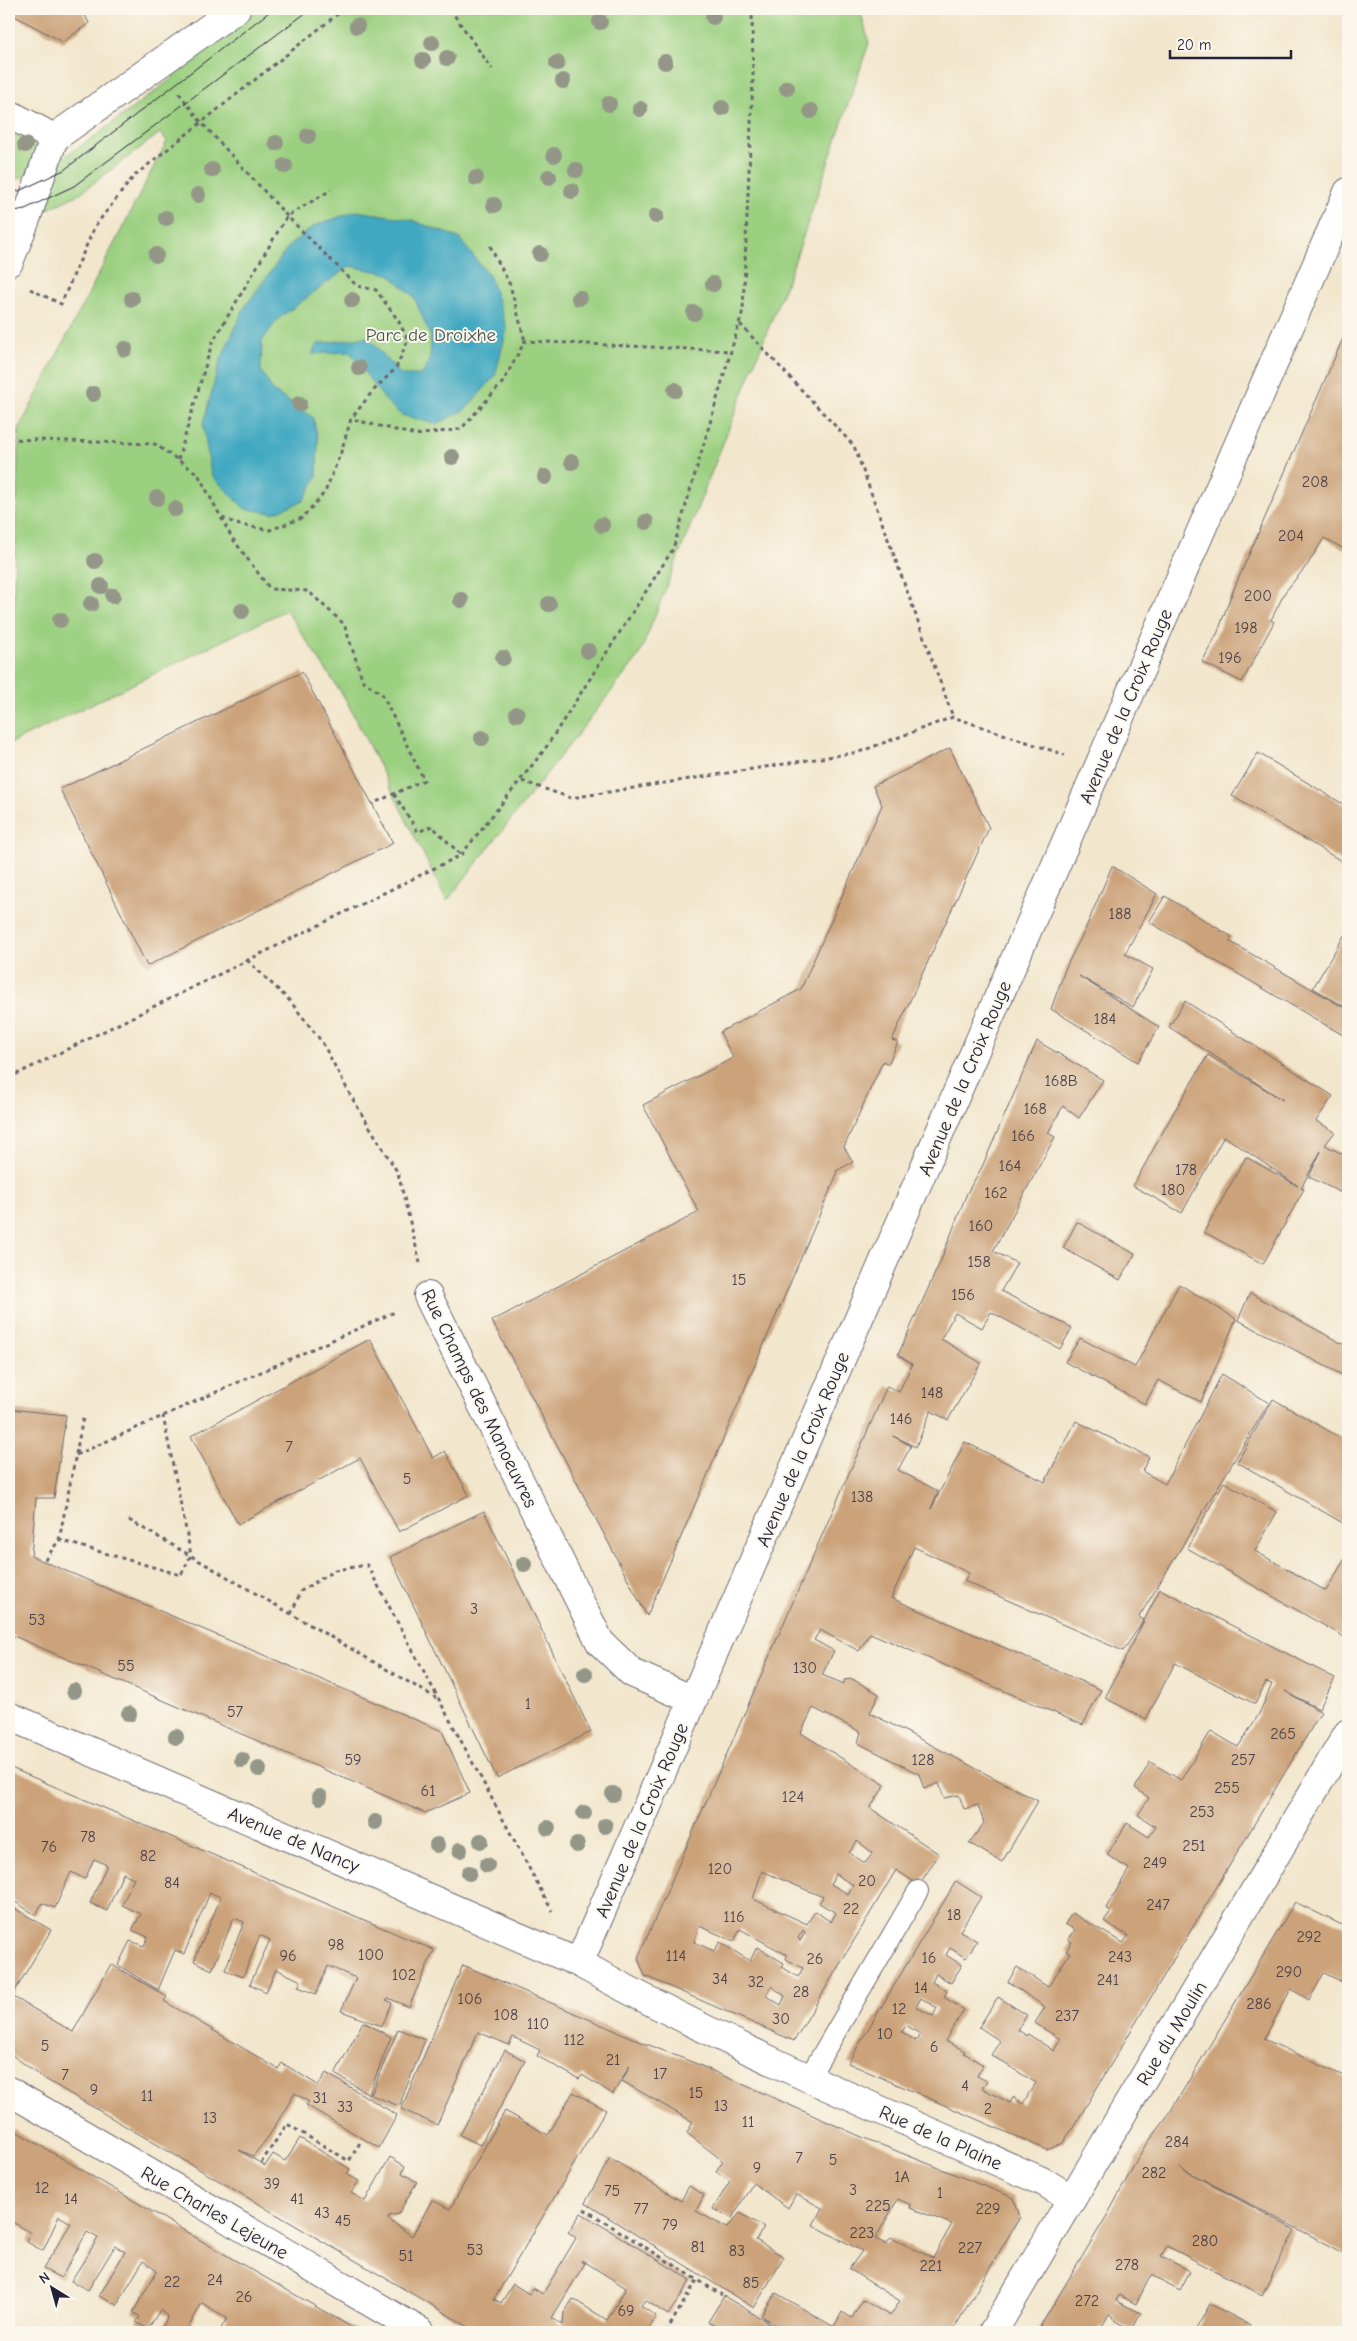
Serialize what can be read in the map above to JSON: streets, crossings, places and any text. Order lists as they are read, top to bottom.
{
  "streets": {
    "street": [
      "Avenue de la Croix Rouge",
      "Rue Champs des Manoeuvres",
      "Avenue de Nancy",
      "Rue du Moulin",
      "Rue de la Plaine",
      "Rue Charles Lejeune"
    ]
  },
  "crossings": [
    ["Avenue de la Croix Rouge", "Rue Champs des Manoeuvres"],
    ["Avenue de la Croix Rouge", "Avenue de Nancy"],
    ["Avenue de la Croix Rouge", "Rue de la Plaine"],
    ["Avenue de Nancy", "Rue de la Plaine"],
    ["Rue du Moulin", "Rue de la Plaine"]
  ],
  "parks": ["Parc de Droixhe"],
  "house_numbers": [
    "208",
    "204",
    "200",
    "198",
    "196",
    "188",
    "184",
    "168B",
    "168",
    "166",
    "164",
    "178",
    "180",
    "162",
    "160",
    "158",
    "15",
    "156",
    "148",
    "146",
    "7",
    "5",
    "138",
    "3",
    "53",
    "55",
    "130",
    "1",
    "57",
    "265",
    "59",
    "128",
    "257",
    "255",
    "61",
    "124",
    "253",
    "78",
    "251",
    "76",
    "82",
    "249",
    "120",
    "20",
    "84",
    "247",
    "22",
    "18",
    "116",
    "292",
    "98",
    "100",
    "96",
    "114",
    "243",
    "16",
    "26",
    "290",
    "102",
    "34",
    "241",
    "32",
    "14",
    "28",
    "106",
    "286",
    "12",
    "108",
    "237",
    "30",
    "110",
    "10",
    "112",
    "5",
    "6",
    "21",
    "17",
    "7",
    "4",
    "9",
    "15",
    "11",
    "31",
    "13",
    "33",
    "2",
    "13",
    "11",
    "284",
    "7",
    "5",
    "9",
    "282",
    "1A",
    "39",
    "12",
    "3",
    "75",
    "1",
    "14",
    "41",
    "225",
    "77",
    "229",
    "43",
    "45",
    "79",
    "223",
    "280",
    "81",
    "227",
    "53",
    "83",
    "51",
    "278",
    "221",
    "24",
    "22",
    "85",
    "26",
    "272",
    "69"
  ],
  "scale_bar": "20 m",
  "north": "top left"
}
